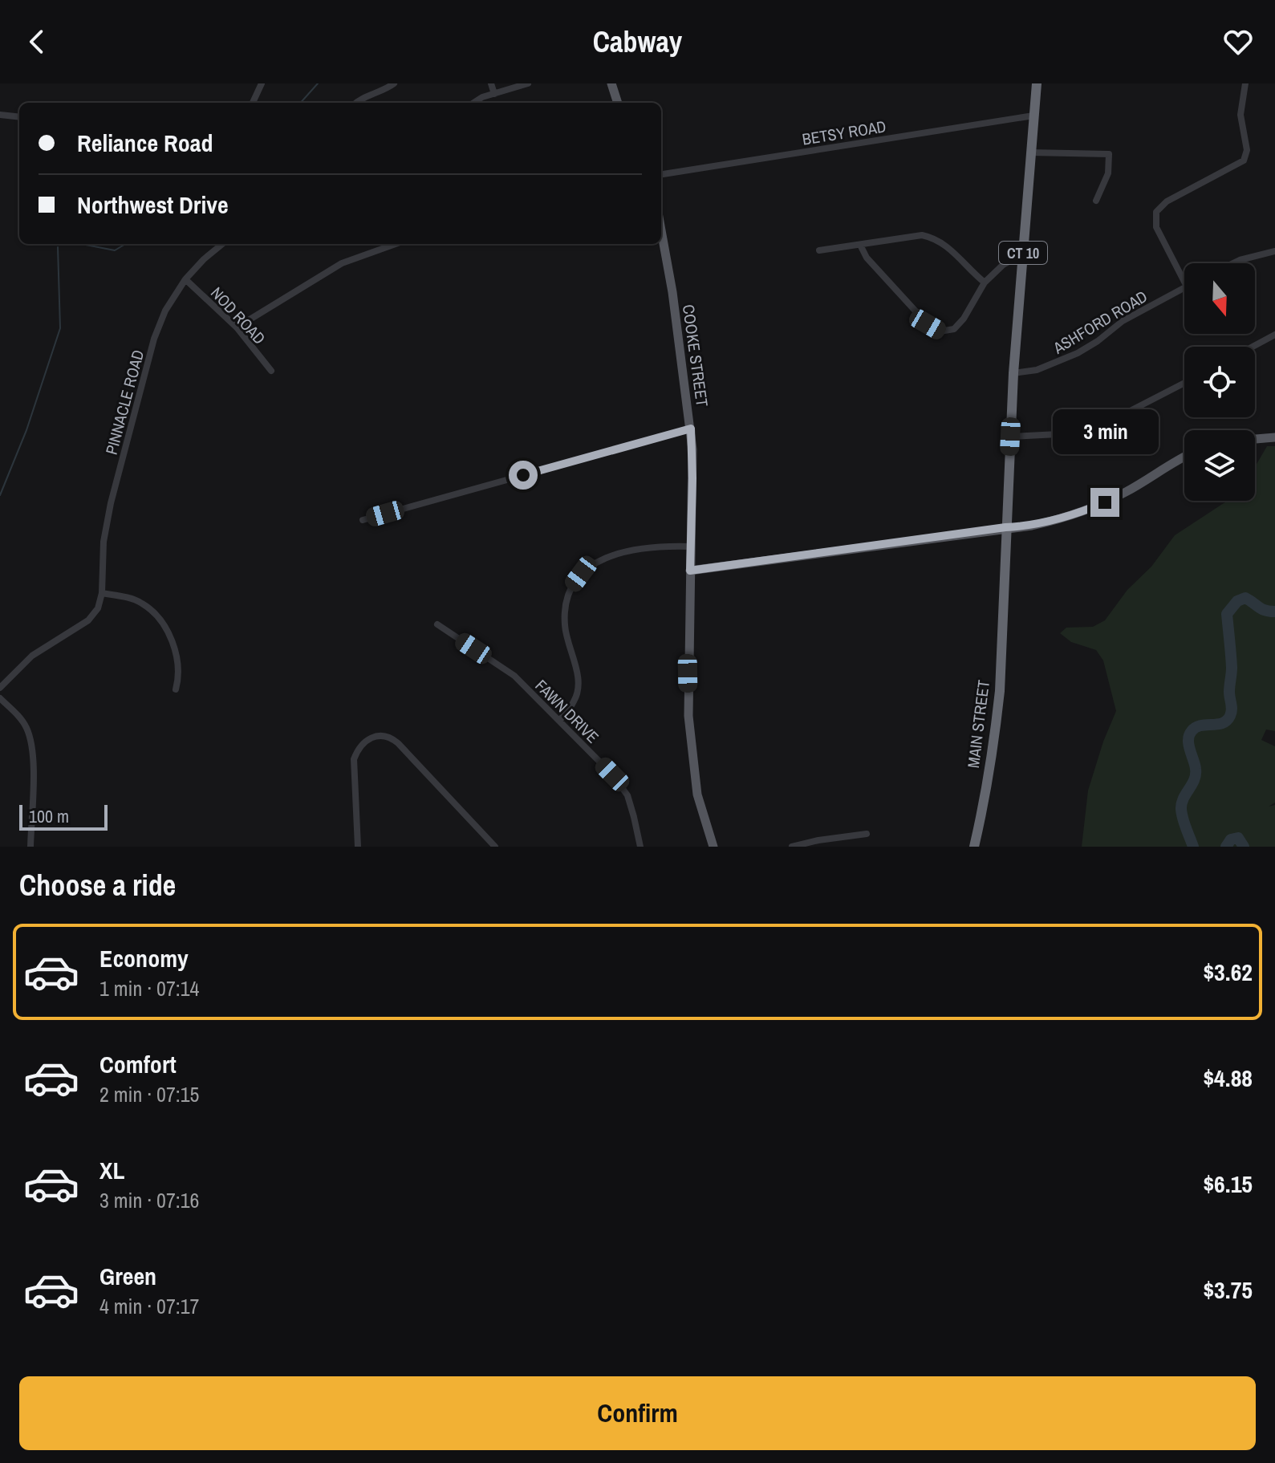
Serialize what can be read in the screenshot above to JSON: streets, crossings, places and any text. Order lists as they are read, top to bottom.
{
  "streets": {
    "highway": ["CT 10", "MAIN STREET"],
    "main road": ["COOKE STREET"],
    "street": [
      "BETSY ROAD",
      "NOD ROAD",
      "ASHFORD ROAD",
      "PINNACLE ROAD",
      "FAWN DRIVE"
    ]
  },
  "crossings": [
    ["BETSY ROAD", "CT 10"],
    ["CT 10", "ASHFORD ROAD"],
    ["CT 10", "MAIN STREET"],
    ["NOD ROAD", "PINNACLE ROAD"]
  ],
  "scale_bar": "100 m",
  "north": "bottom",
  "page": {
    "header": "Cabway",
    "banner": ["Reliance Road", "Northwest Drive"],
    "bubble": "3 min",
    "scale": "100 m",
    "heading": "Choose a ride",
    "list": [
      {
        "name": "Economy",
        "note": "1 min · 07:14",
        "value": "$3.62"
      },
      {
        "name": "Comfort",
        "note": "2 min · 07:15",
        "value": "$4.88"
      },
      {
        "name": "XL",
        "note": "3 min · 07:16",
        "value": "$6.15"
      },
      {
        "name": "Green",
        "note": "4 min · 07:17",
        "value": "$3.75"
      }
    ],
    "buttons": "Confirm"
  }
}
